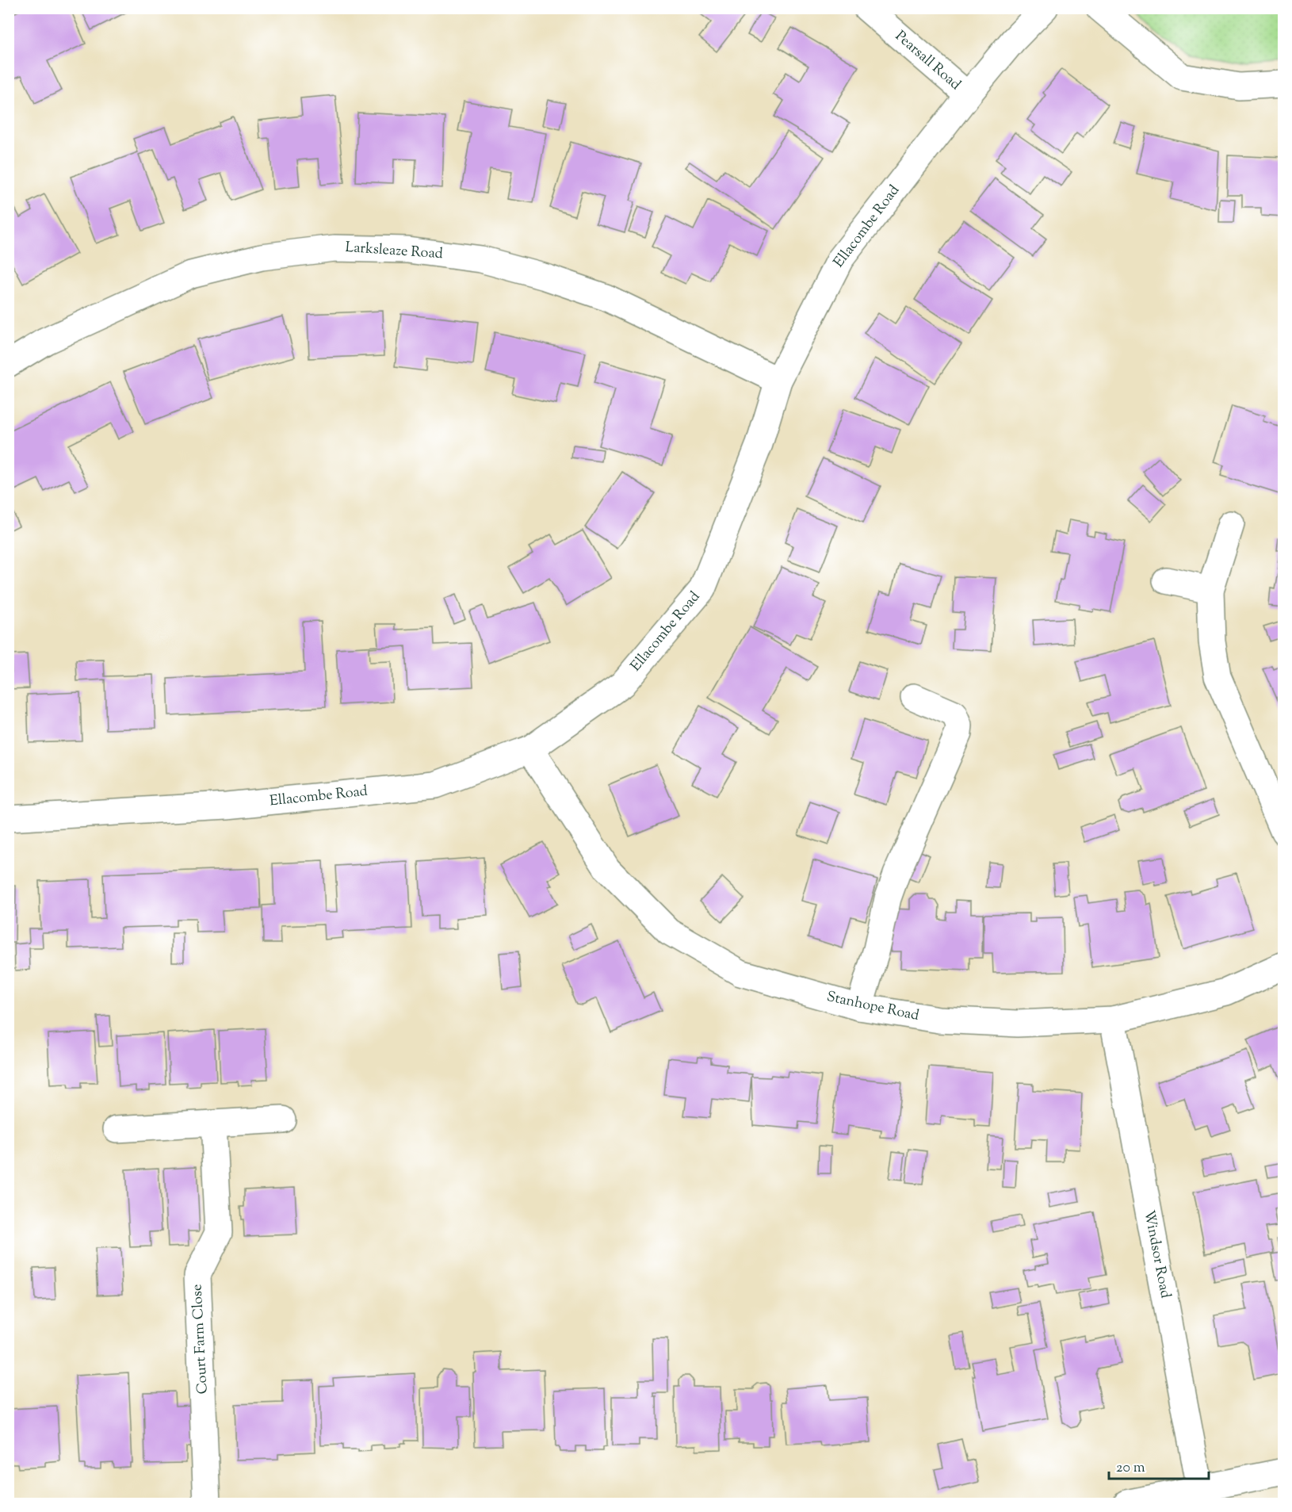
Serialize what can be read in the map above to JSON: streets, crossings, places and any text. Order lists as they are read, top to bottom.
{
  "streets": {
    "street": [
      "Pearsall Road",
      "Ellacombe Road",
      "Larksleaze Road",
      "Stanhope Road",
      "Windsor Road",
      "Court Farm Close"
    ]
  },
  "crossings": [
    ["Pearsall Road", "Ellacombe Road"],
    ["Ellacombe Road", "Larksleaze Road"],
    ["Ellacombe Road", "Stanhope Road"],
    ["Stanhope Road", "Windsor Road"]
  ],
  "scale_bar": "20 m"
}
